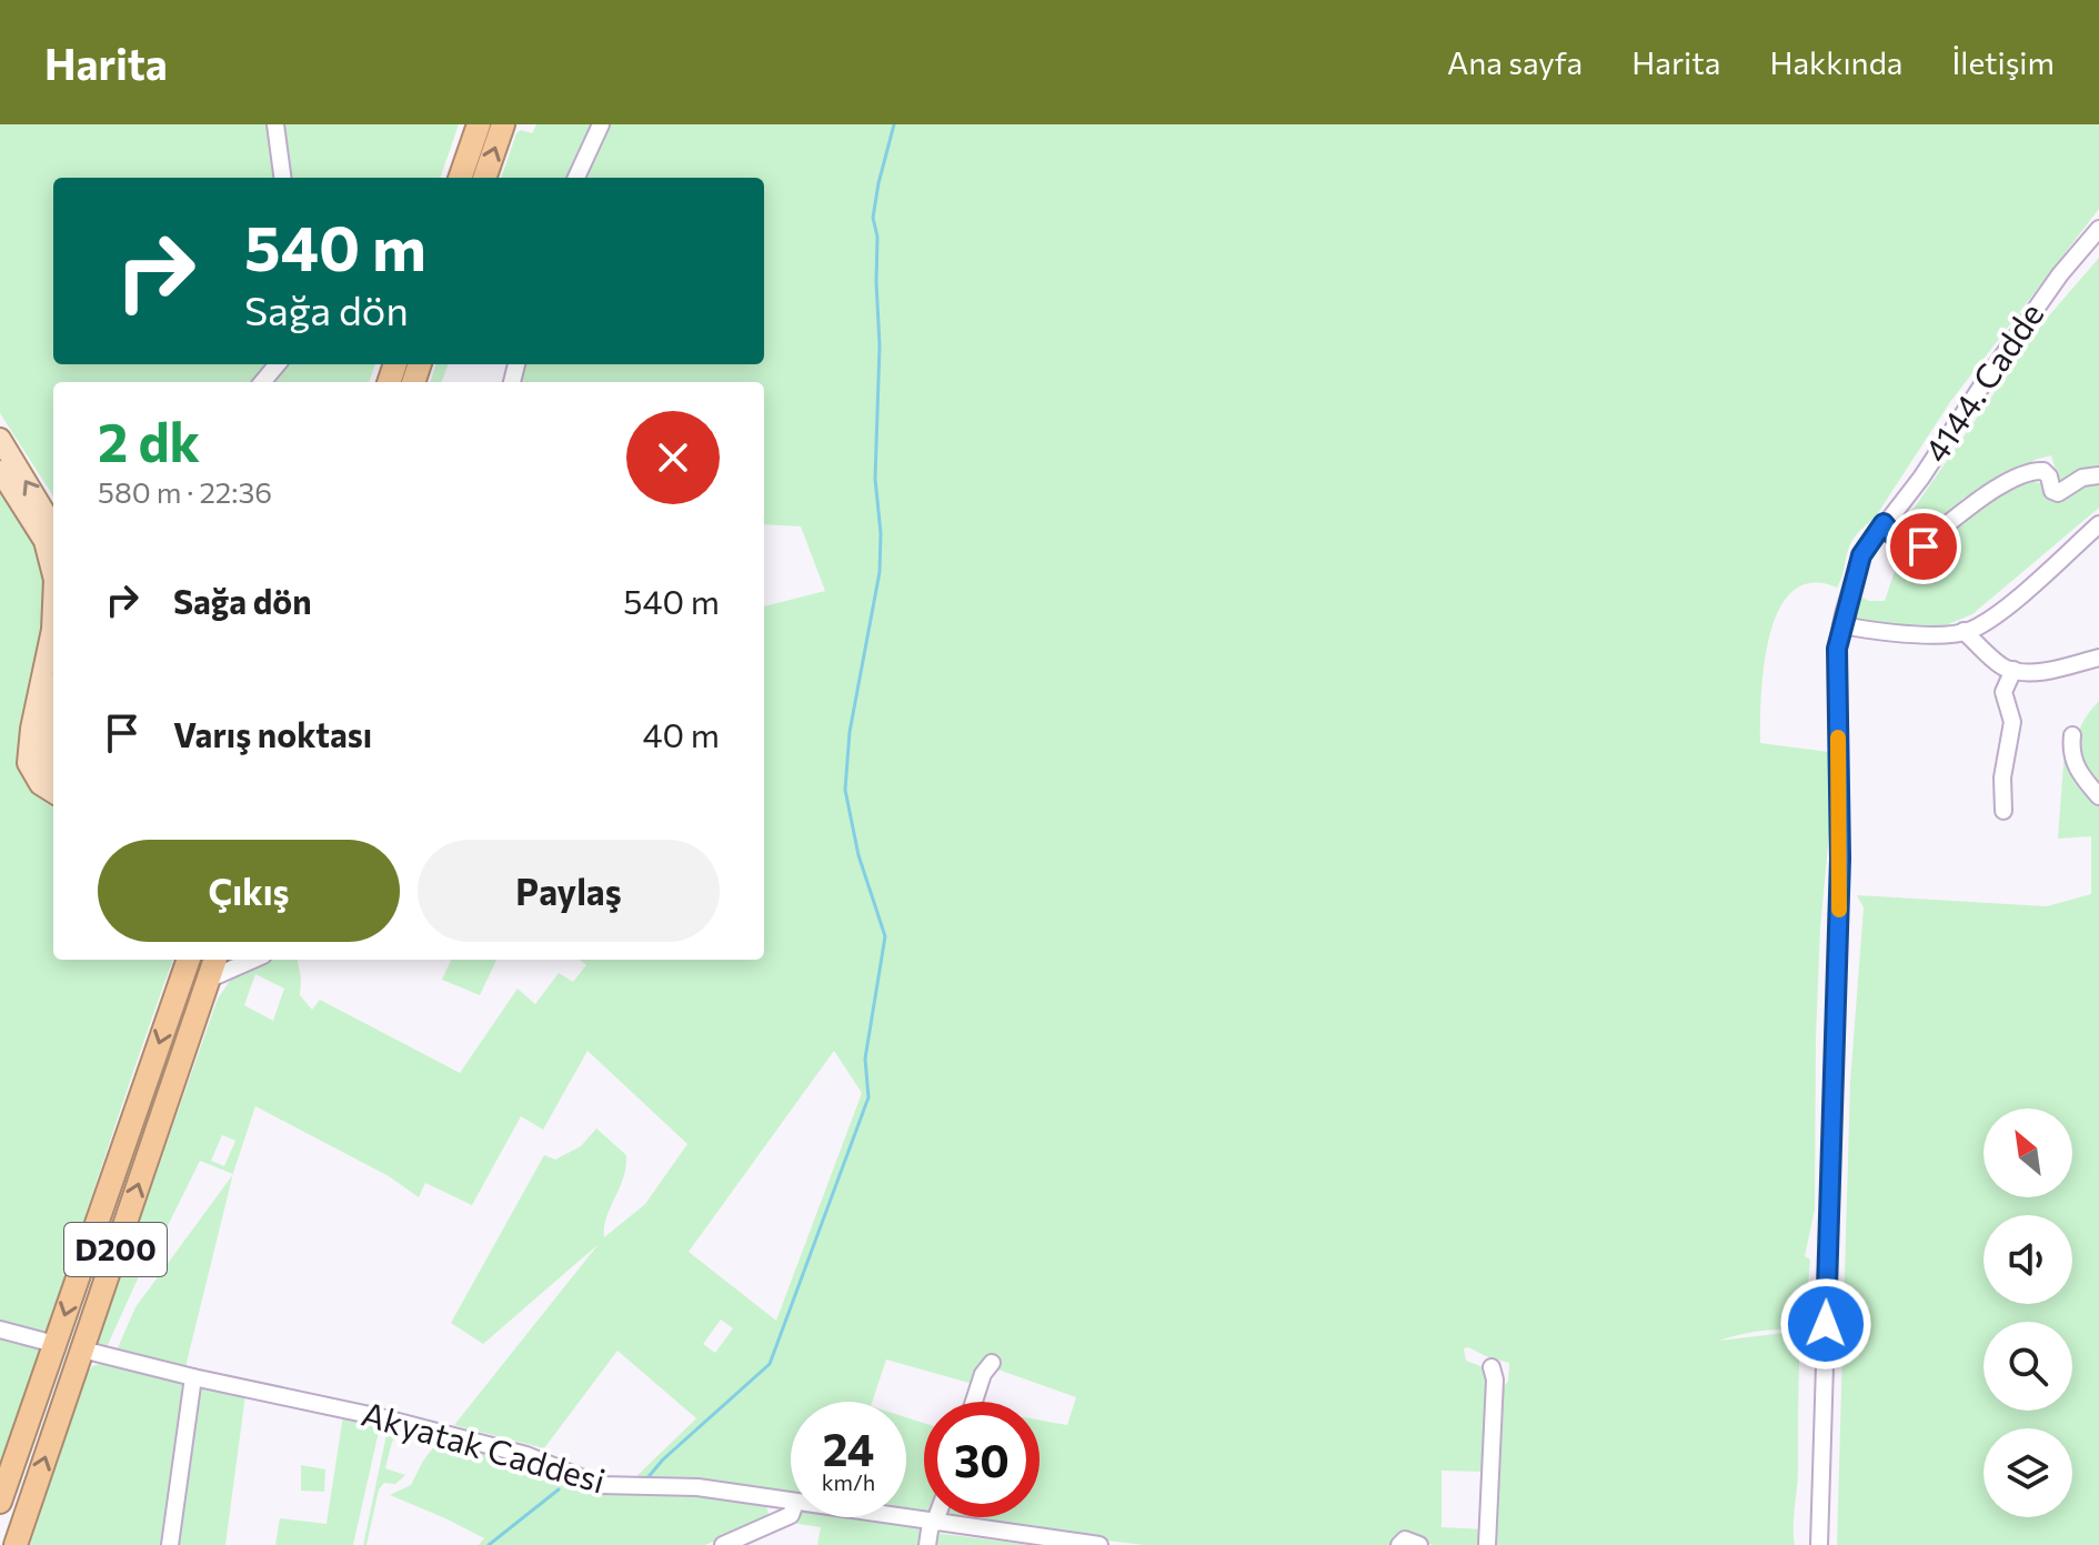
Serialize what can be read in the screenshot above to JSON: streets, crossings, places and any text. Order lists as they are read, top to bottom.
{
  "streets": {
    "highway": ["D200"],
    "street": ["4144. Cadde", "Akyatak Caddesi"]
  },
  "crossings": [
    ["D200", "Akyatak Caddesi"]
  ],
  "north": "top left",
  "page": {
    "header": "Harita",
    "nav": [
      "Ana sayfa",
      "Harita",
      "Hakkında",
      "İletişim"
    ],
    "turn": ["540 m", "Sağa dön"],
    "heading": ["2 dk", "580 m · 22:36"],
    "list": [
      {
        "name": "Sağa dön",
        "value": "540 m"
      },
      {
        "name": "Varış noktası",
        "value": "40 m"
      }
    ],
    "buttons": ["Çıkış", "Paylaş"],
    "speed": "24 km/h",
    "limit": "30"
  }
}
